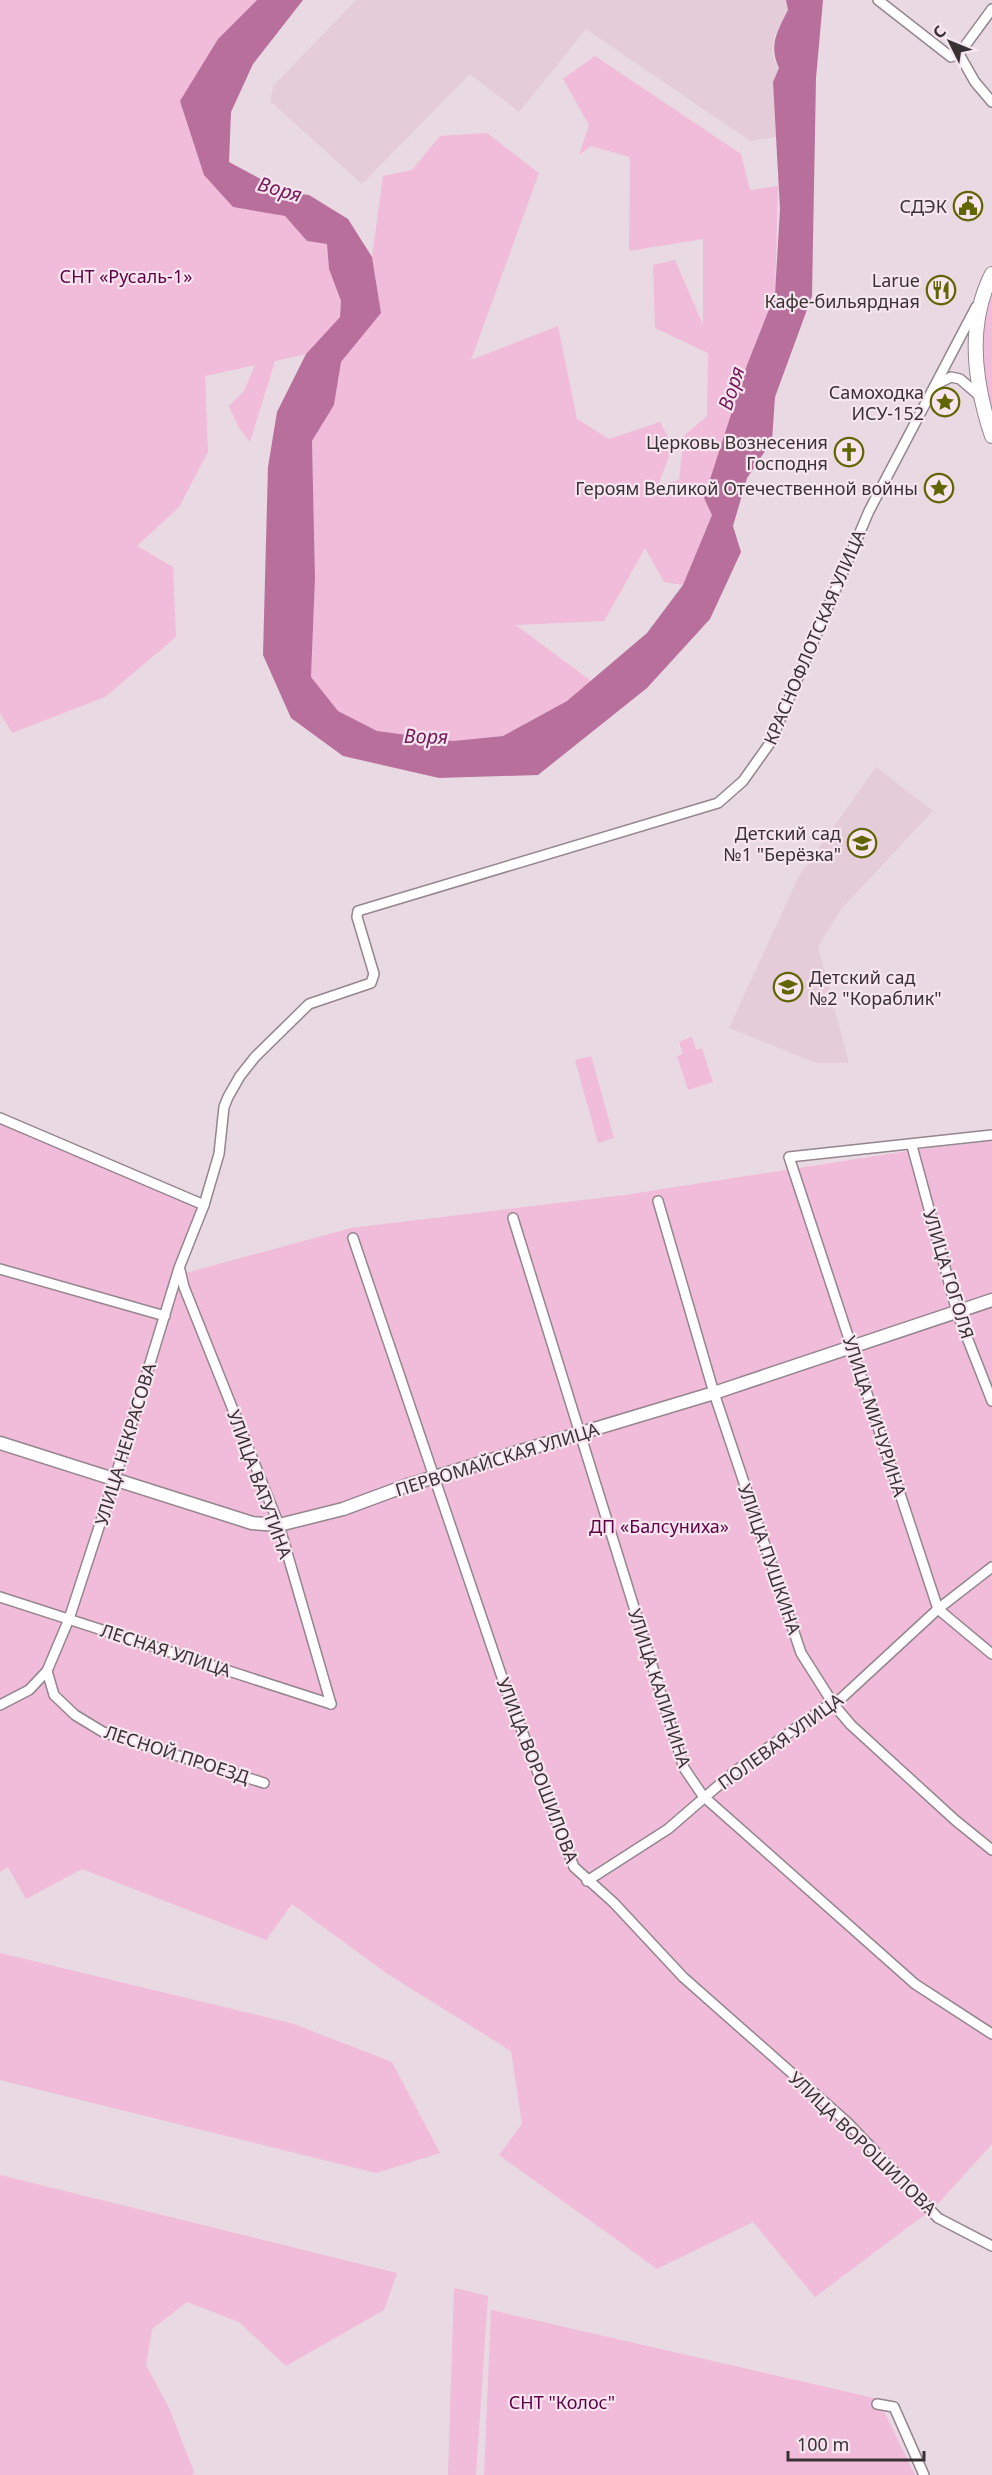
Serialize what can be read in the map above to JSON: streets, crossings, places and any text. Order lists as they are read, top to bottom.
{
  "streets": {
    "street": [
      "КРАСНОФЛОТСКАЯ УЛИЦА",
      "УЛИЦА ГОГОЛЯ",
      "УЛИЦА МИЧУРИНА",
      "УЛИЦА НЕКРАСОВА",
      "ПЕРВОМАЙСКАЯ УЛИЦА",
      "УЛИЦА ВАТУТИНА",
      "УЛИЦА ПУШКИНА",
      "ЛЕСНАЯ УЛИЦА",
      "УЛИЦА КАЛИНИНА",
      "ПОЛЕВАЯ УЛИЦА",
      "ЛЕСНОЙ ПРОЕЗД",
      "УЛИЦА ВОРОШИЛОВА"
    ]
  },
  "crossings": [
    ["КРАСНОФЛОТСКАЯ УЛИЦА", "УЛИЦА НЕКРАСОВА"],
    ["УЛИЦА ГОГОЛЯ", "УЛИЦА МИЧУРИНА"],
    ["УЛИЦА ГОГОЛЯ", "ПЕРВОМАЙСКАЯ УЛИЦА"],
    ["УЛИЦА МИЧУРИНА", "ПЕРВОМАЙСКАЯ УЛИЦА"],
    ["УЛИЦА МИЧУРИНА", "ПОЛЕВАЯ УЛИЦА"],
    ["УЛИЦА НЕКРАСОВА", "ПЕРВОМАЙСКАЯ УЛИЦА"],
    ["УЛИЦА НЕКРАСОВА", "УЛИЦА ВАТУТИНА"],
    ["УЛИЦА НЕКРАСОВА", "ЛЕСНАЯ УЛИЦА"],
    ["УЛИЦА НЕКРАСОВА", "ЛЕСНОЙ ПРОЕЗД"],
    ["ПЕРВОМАЙСКАЯ УЛИЦА", "УЛИЦА ВАТУТИНА"],
    ["ПЕРВОМАЙСКАЯ УЛИЦА", "УЛИЦА ПУШКИНА"],
    ["ПЕРВОМАЙСКАЯ УЛИЦА", "УЛИЦА КАЛИНИНА"],
    ["ПЕРВОМАЙСКАЯ УЛИЦА", "УЛИЦА ВОРОШИЛОВА"],
    ["УЛИЦА ВАТУТИНА", "ЛЕСНАЯ УЛИЦА"],
    ["УЛИЦА ПУШКИНА", "ПОЛЕВАЯ УЛИЦА"],
    ["УЛИЦА КАЛИНИНА", "ПОЛЕВАЯ УЛИЦА"],
    ["ПОЛЕВАЯ УЛИЦА", "УЛИЦА ВОРОШИЛОВА"]
  ],
  "water": ["Воря"],
  "parks": ["СНТ «Русаль-1»", "ДП «Балсуниха»", "СНТ \"Колос\""],
  "places": {
    "public building": ["СДЭК"],
    "restaurant": ["Larue Кафе-бильярдная"],
    "place": ["Самоходка ИСУ-152", "Героям Великой Отечественной войны"],
    "church": ["Церковь Вознесения Господня"],
    "school or university": ["Детский сад №1 \"Берёзка\"", "Детский сад №2 \"Кораблик\""]
  },
  "scale_bar": "100 m",
  "north": "top left"
}
